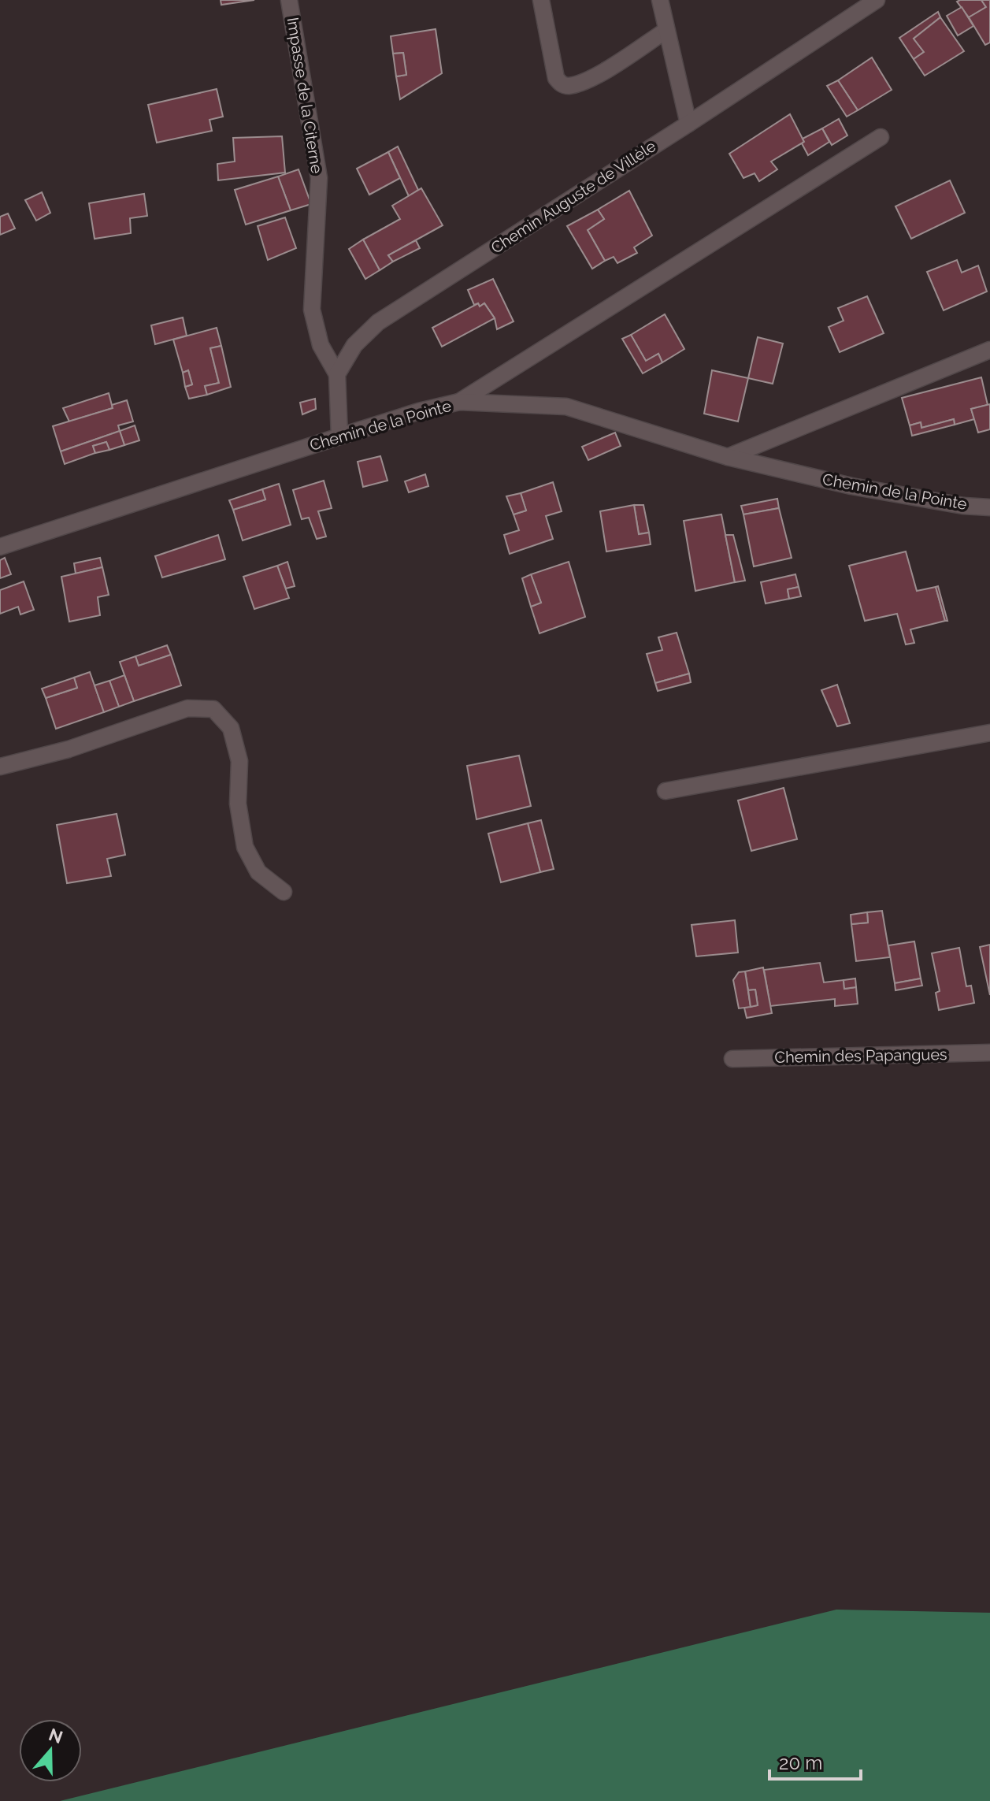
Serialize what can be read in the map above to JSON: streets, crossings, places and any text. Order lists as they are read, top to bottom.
{
  "streets": {
    "street": [
      "Impasse de la Citerne",
      "Chemin Auguste de Villèle",
      "Chemin de la Pointe",
      "Chemin des Papangues"
    ]
  },
  "crossings": [
    ["Impasse de la Citerne", "Chemin Auguste de Villèle"]
  ],
  "scale_bar": "20 m",
  "north": "top"
}
